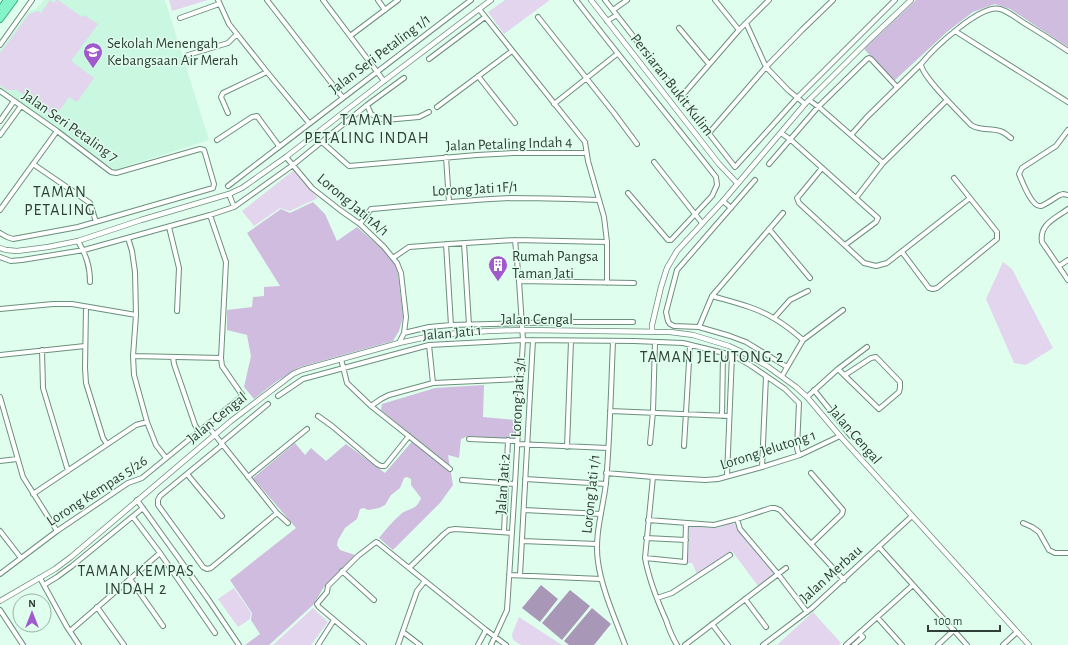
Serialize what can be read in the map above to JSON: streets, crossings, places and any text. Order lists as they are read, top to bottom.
{
  "streets": {
    "street": [
      "Jalan Seri Petaling 1/1",
      "Persiaran Bukit Kulim",
      "Jalan Seri Petaling 7",
      "Jalan Petaling Indah 4",
      "Lorong Jati 1F/1",
      "Lorong Jati 1A/1",
      "Jalan Cengal",
      "Jalan Jati 1",
      "Lorong Jati 3/1",
      "Lorong Jelutong 1",
      "Jalan Jati 2",
      "Lorong Kempas 5/26",
      "Lorong Jati 1/1",
      "Jalan Merbau"
    ]
  },
  "crossings": [
    ["Lorong Jati 1F/1", "Lorong Jati 1A/1"],
    ["Lorong Jati 1A/1", "Jalan Cengal"],
    ["Jalan Cengal", "Lorong Jelutong 1"],
    ["Jalan Cengal", "Jalan Jati 2"],
    ["Jalan Cengal", "Jalan Merbau"],
    ["Jalan Jati 1", "Lorong Jati 3/1"],
    ["Jalan Jati 1", "Lorong Jelutong 1"],
    ["Jalan Jati 1", "Jalan Jati 2"],
    ["Jalan Jati 1", "Lorong Jati 1/1"],
    ["Lorong Jelutong 1", "Lorong Jati 1/1"]
  ],
  "districts": [
    "TAMAN PETALING INDAH",
    "TAMAN PETALING",
    "TAMAN JELUTONG 2",
    "TAMAN KEMPAS INDAH 2"
  ],
  "places": {
    "school or university": ["Sekolah Menengah Kebangsaan Air Merah"],
    "building": ["Rumah Pangsa Taman Jati"]
  },
  "scale_bar": "100 m",
  "north": "top"
}
